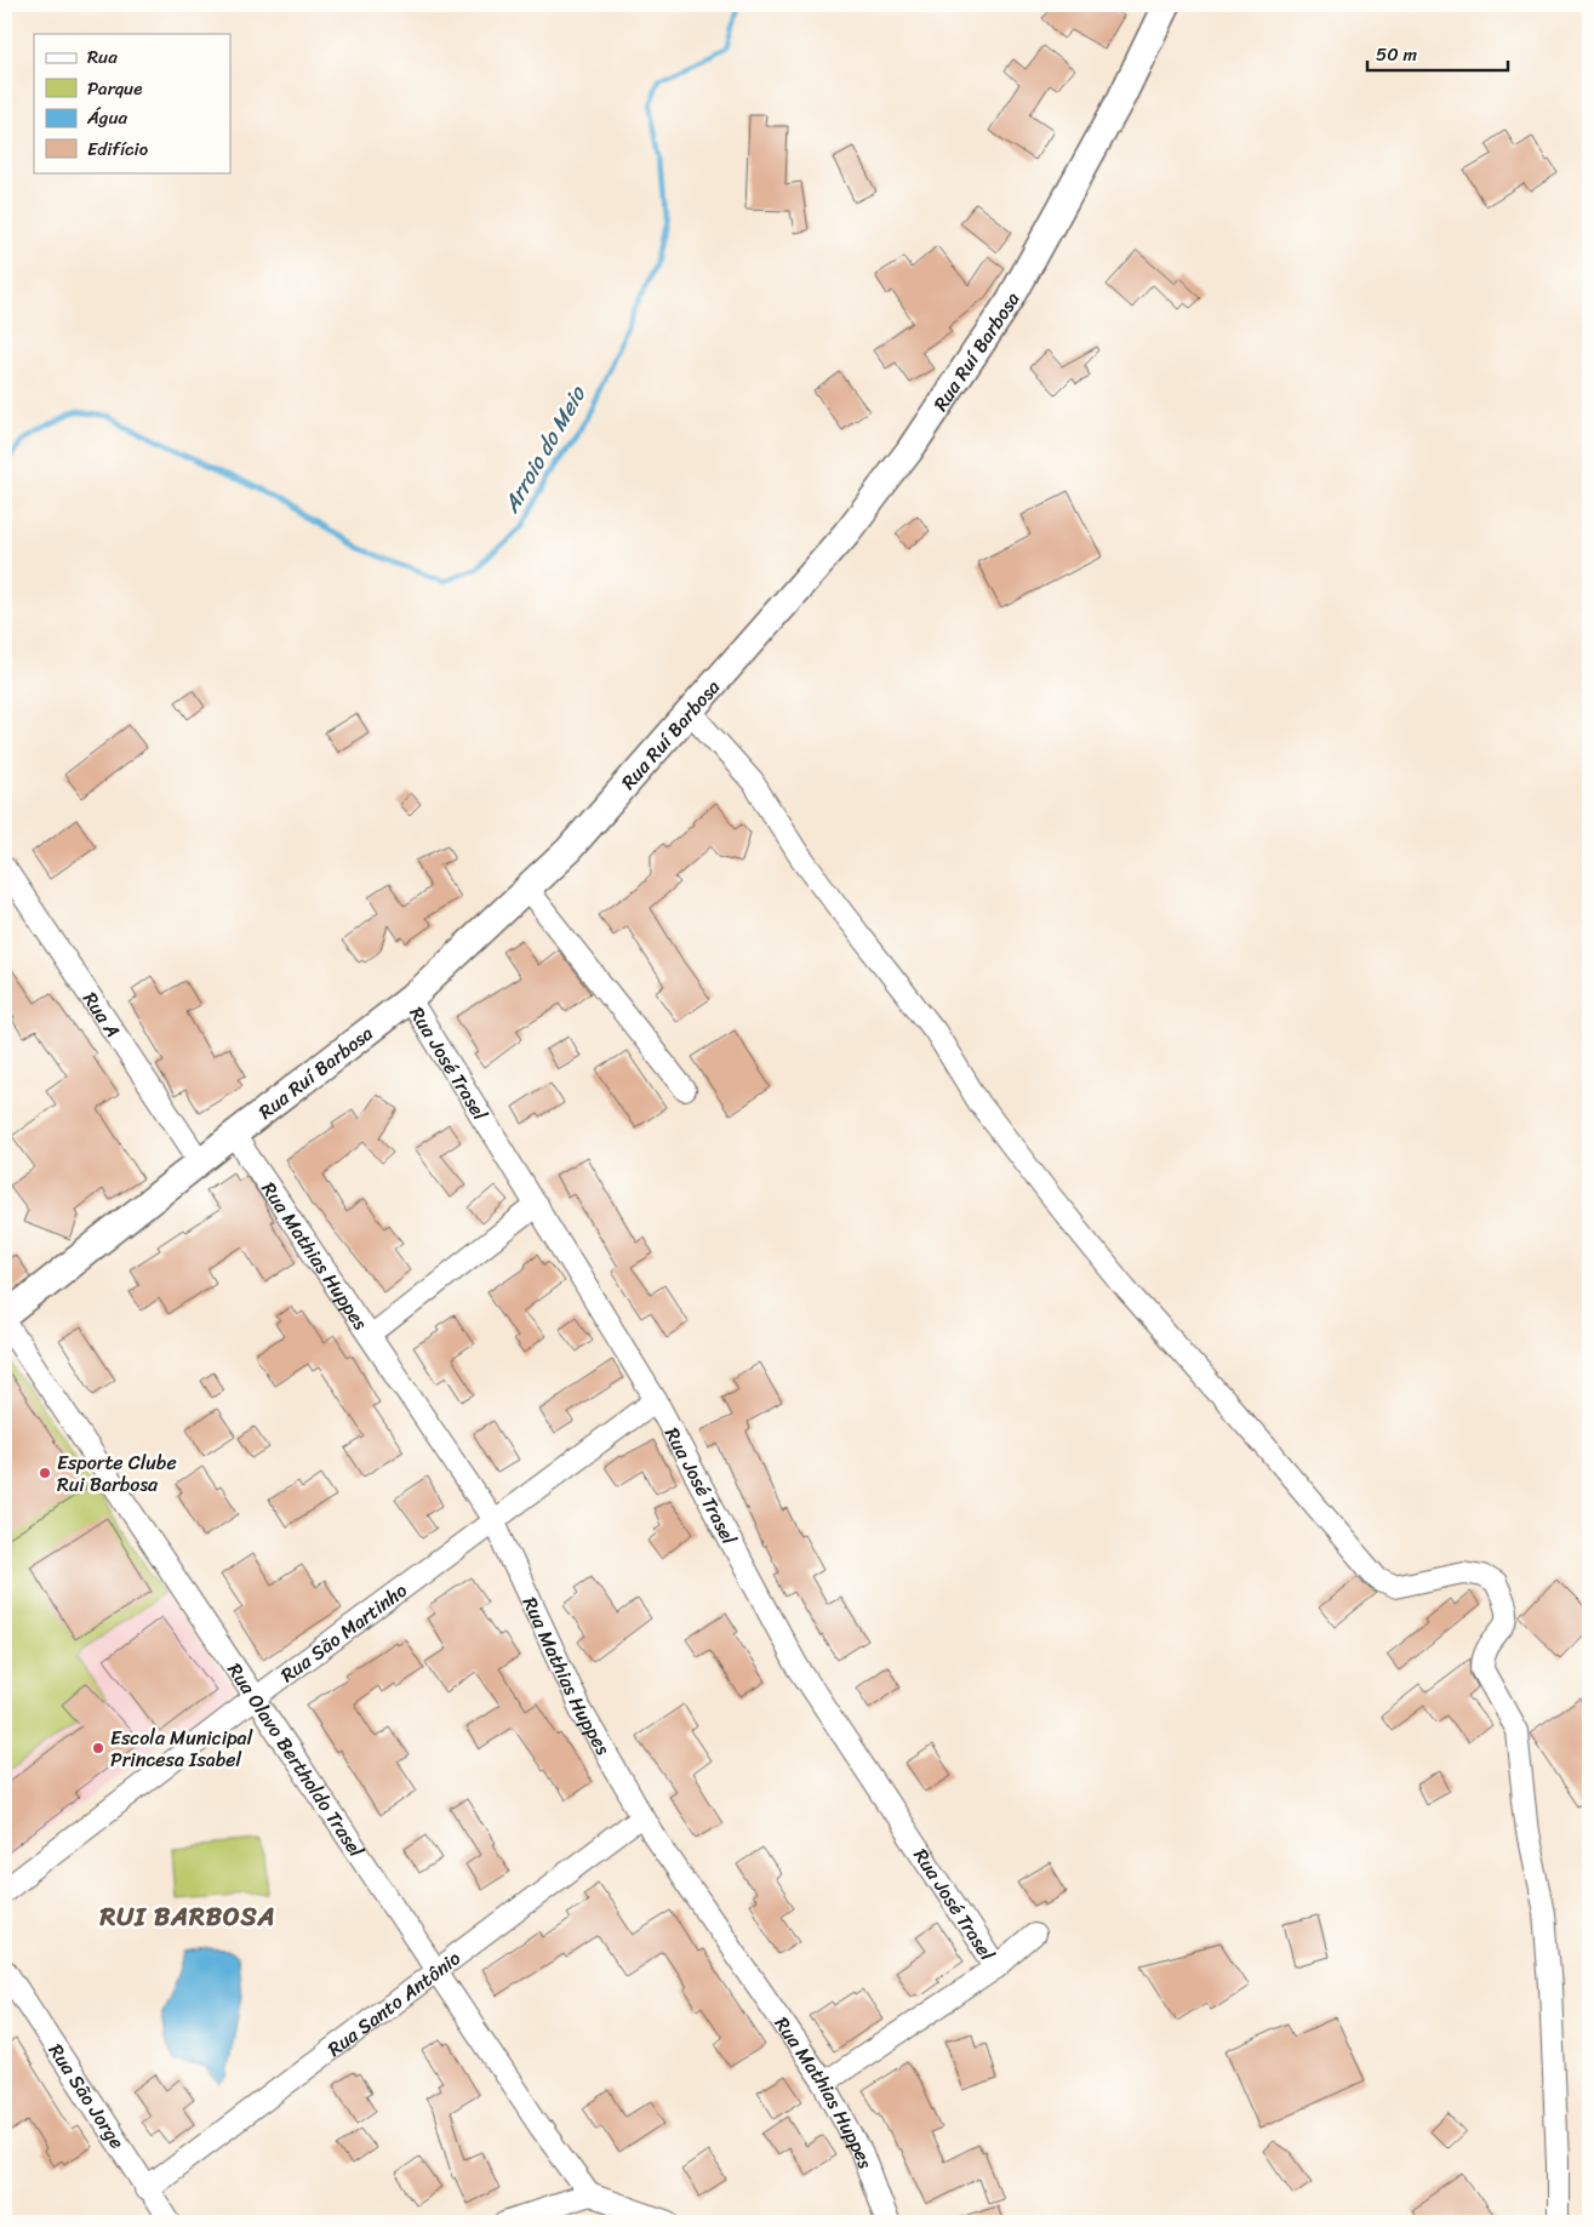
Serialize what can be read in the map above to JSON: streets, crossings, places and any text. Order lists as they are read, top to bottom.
{
  "streets": {
    "main road": ["Rua Ruí Barbosa"],
    "street": [
      "Rua A",
      "Rua José Trasel",
      "Rua Mathias Huppes",
      "Rua São Martinho",
      "Rua Olavo Bertholdo Trasel",
      "Rua Santo Antônio",
      "Rua São Jorge"
    ]
  },
  "crossings": [
    ["Rua Ruí Barbosa", "Rua A"],
    ["Rua Ruí Barbosa", "Rua José Trasel"],
    ["Rua Ruí Barbosa", "Rua Mathias Huppes"],
    ["Rua José Trasel", "Rua São Martinho"],
    ["Rua Mathias Huppes", "Rua São Martinho"],
    ["Rua Mathias Huppes", "Rua Santo Antônio"],
    ["Rua São Martinho", "Rua Olavo Bertholdo Trasel"],
    ["Rua Olavo Bertholdo Trasel", "Rua Santo Antônio"],
    ["Rua Santo Antônio", "Rua São Jorge"]
  ],
  "districts": ["RUI BARBOSA"],
  "water": ["Arroio do Meio"],
  "places": ["Esporte Clube Rui Barbosa", "Escola Municipal Princesa Isabel"],
  "legend": [
    "Rua",
    "Parque",
    "Água",
    "Edifício"
  ],
  "scale_bar": "50 m"
}
